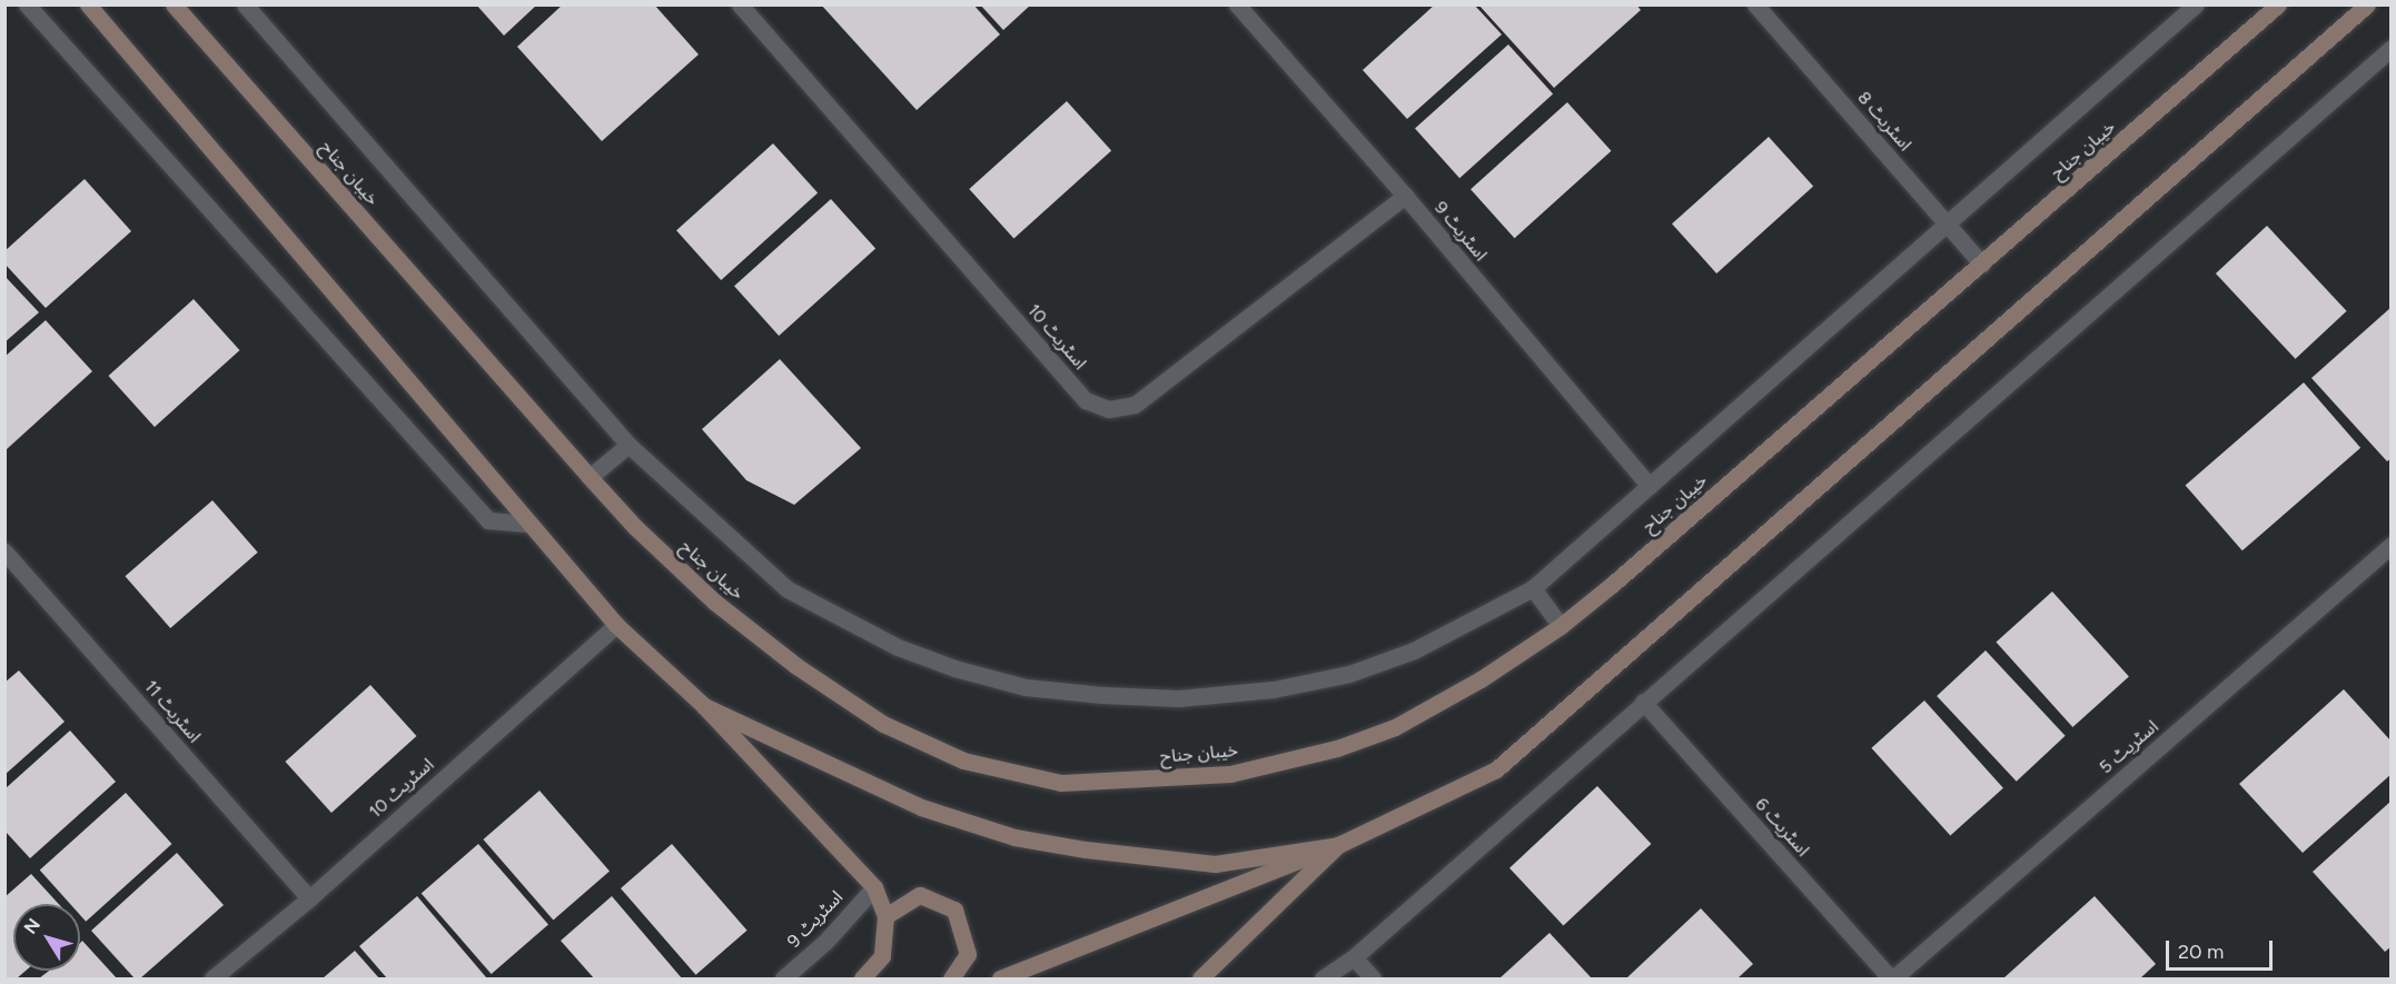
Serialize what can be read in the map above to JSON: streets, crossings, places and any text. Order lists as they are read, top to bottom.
{
  "streets": {
    "main road": ["خیبان جناح"],
    "street": [
      "اسٹریٹ 8",
      "اسٹریٹ 9",
      "اسٹریٹ 10",
      "اسٹریٹ 11",
      "اسٹریٹ 5",
      "اسٹریٹ 6"
    ]
  },
  "crossings": [
    ["اسٹریٹ 8", "خیبان جناح"],
    ["اسٹریٹ 9", "اسٹریٹ 10"],
    ["اسٹریٹ 10", "اسٹریٹ 11"],
    ["اسٹریٹ 5", "اسٹریٹ 6"]
  ],
  "scale_bar": "20 m",
  "north": "top left"
}
